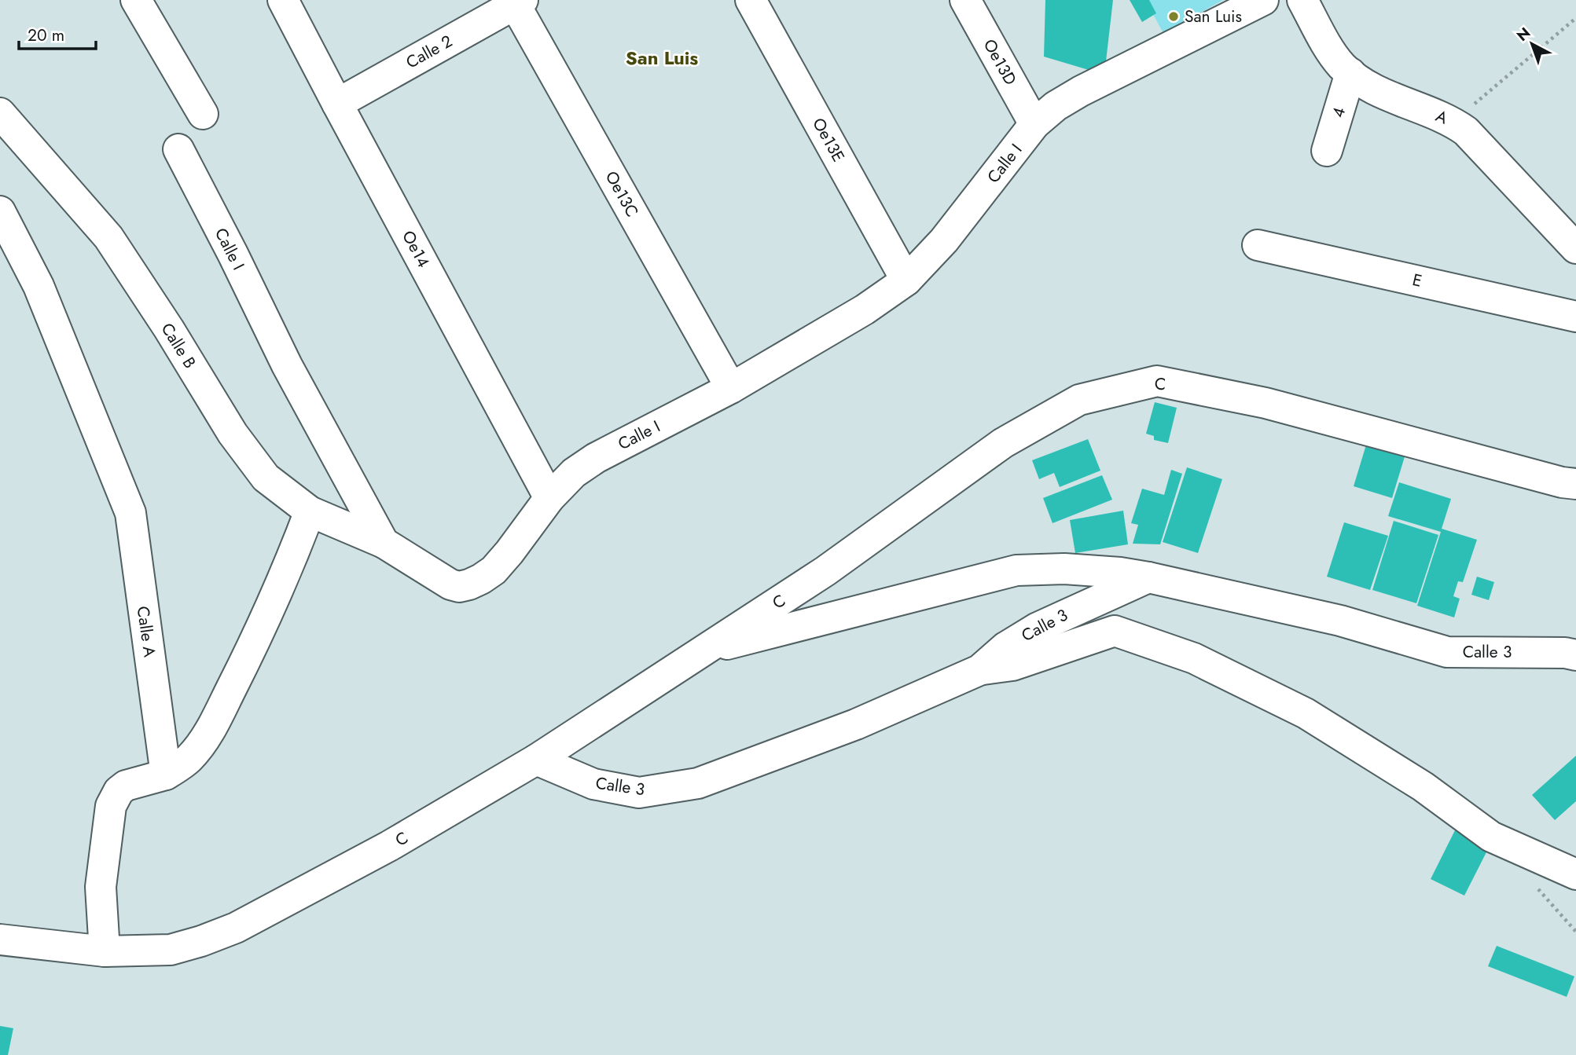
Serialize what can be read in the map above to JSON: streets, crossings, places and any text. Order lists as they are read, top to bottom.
{
  "streets": {
    "street": [
      "Calle 2",
      "Oe13D",
      "4",
      "A",
      "Oe13E",
      "Calle I",
      "Oe13C",
      "Oe14",
      "E",
      "Calle B",
      "C",
      "Calle 3",
      "Calle A"
    ]
  },
  "crossings": [
    ["Calle 2", "Oe13C"],
    ["Calle 2", "Oe14"],
    ["Oe13D", "Calle I"],
    ["4", "A"],
    ["Oe13E", "Calle I"],
    ["Calle I", "Oe13C"],
    ["Calle I", "Oe14"],
    ["Calle I", "Calle B"],
    ["C", "Calle 3"]
  ],
  "districts": ["San Luis"],
  "places": ["San Luis"],
  "scale_bar": "20 m",
  "north": "top left"
}
